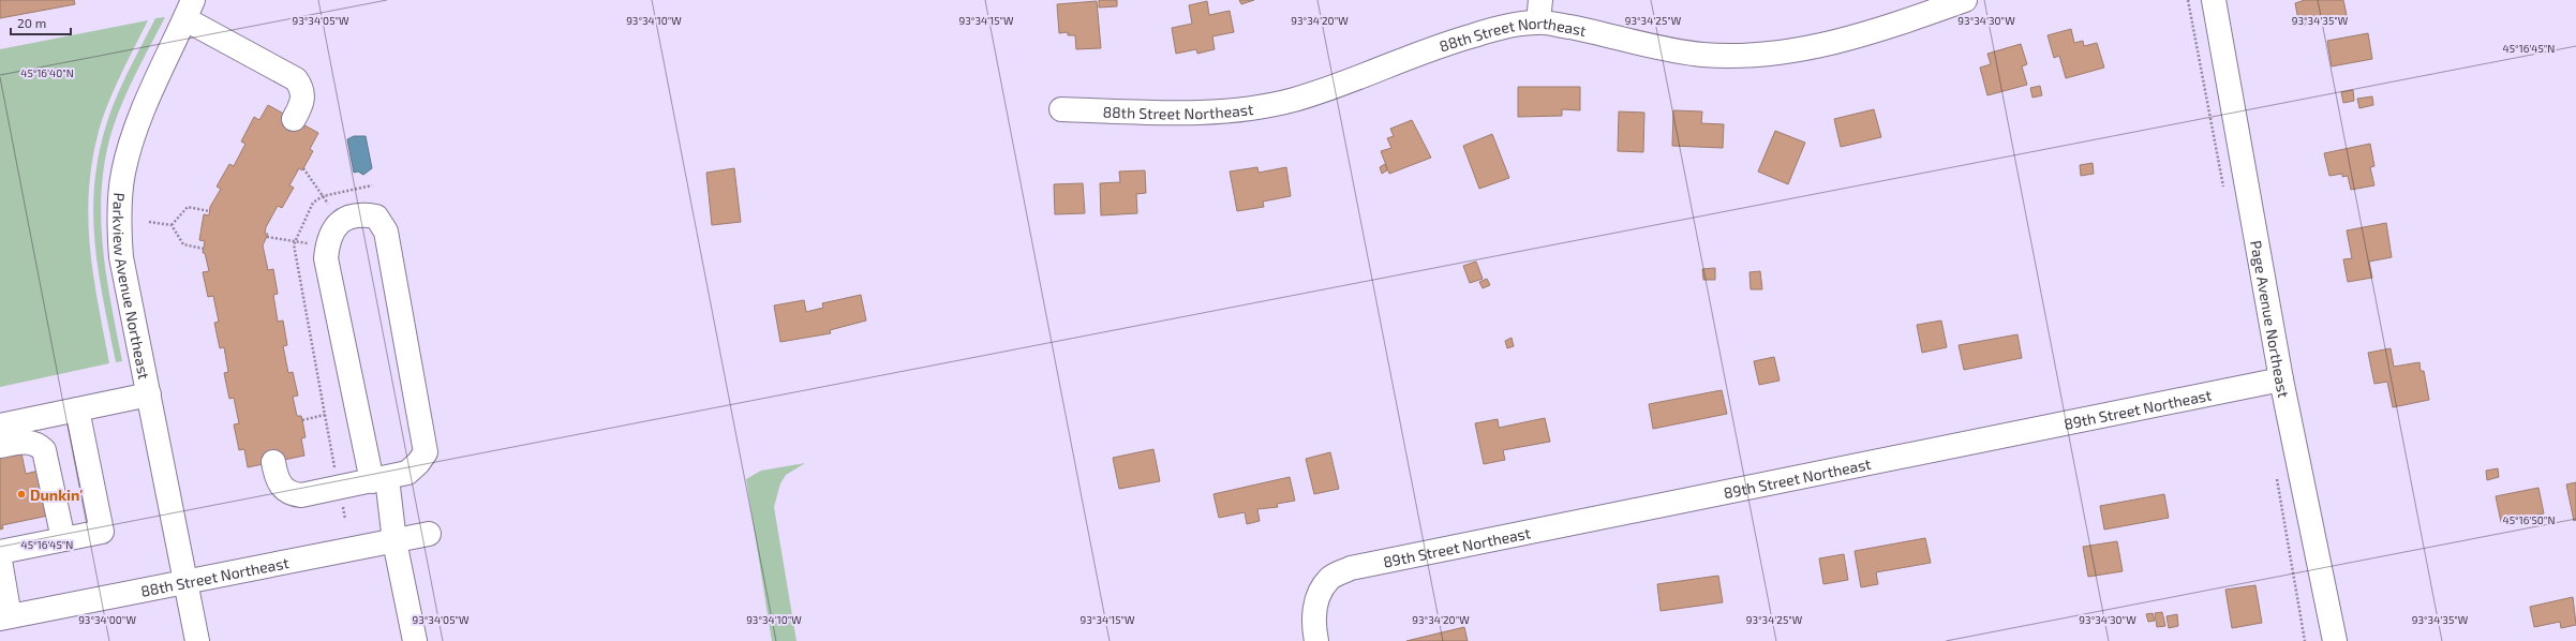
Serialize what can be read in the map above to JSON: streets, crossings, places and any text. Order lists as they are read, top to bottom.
{
  "streets": {
    "street": [
      "88th Street Northeast",
      "Parkview Avenue Northeast",
      "Page Avenue Northeast",
      "89th Street Northeast"
    ]
  },
  "crossings": [
    ["88th Street Northeast", "Parkview Avenue Northeast"],
    ["Page Avenue Northeast", "89th Street Northeast"]
  ],
  "places": ["Dunkin'"],
  "scale_bar": "20 m",
  "coordinates": [
    "93°34'05\"W",
    "93°34'10\"W",
    "93°34'15\"W",
    "93°34'20\"W",
    "93°34'25\"W",
    "93°34'30\"W",
    "93°34'35\"W",
    "45°16'45\"N",
    "45°16'40\"N",
    "45°16'50\"N",
    "93°34'00\"W"
  ]
}
